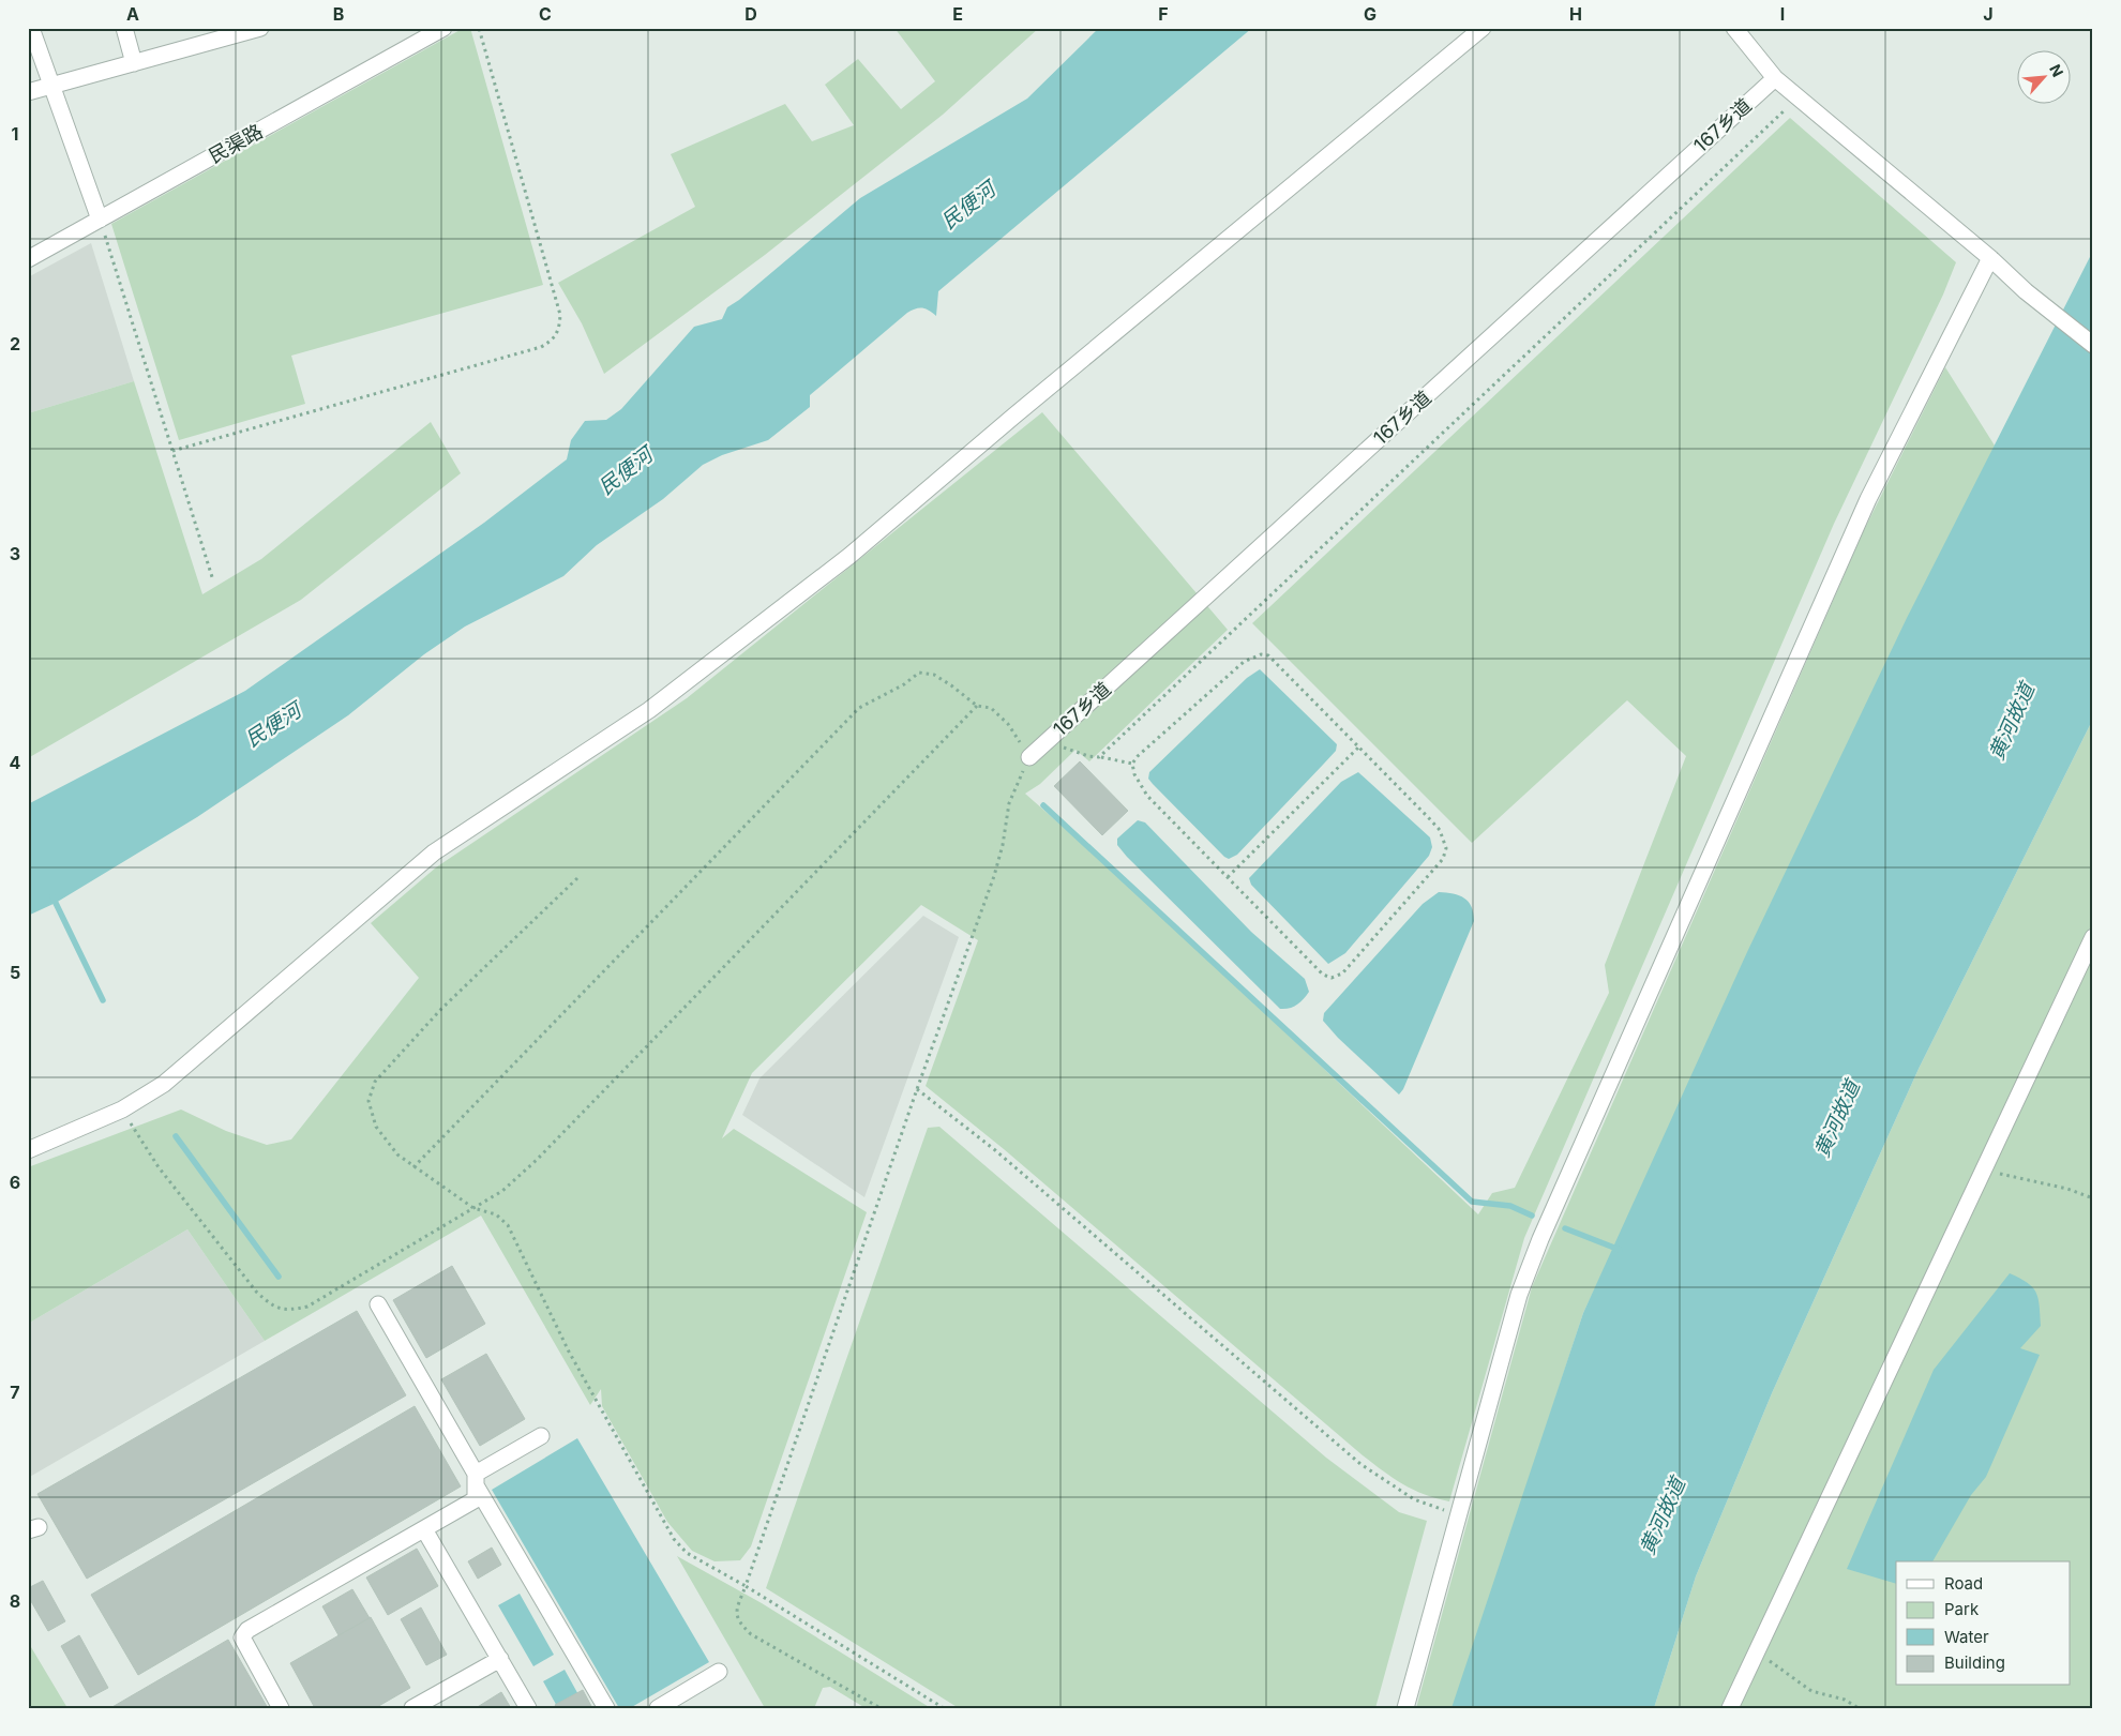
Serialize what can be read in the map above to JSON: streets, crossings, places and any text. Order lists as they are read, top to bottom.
{
  "streets": {
    "street": ["167乡道", "民渠路"]
  },
  "water": ["民便河", "黄河故道"],
  "legend": [
    "Road",
    "Park",
    "Water",
    "Building"
  ],
  "north": "top right",
  "grid": {
    "columns": [
      "A",
      "B",
      "C",
      "D",
      "E",
      "F",
      "G",
      "H",
      "I",
      "J"
    ],
    "rows": [
      "1",
      "2",
      "3",
      "4",
      "5",
      "6",
      "7",
      "8"
    ]
  }
}
